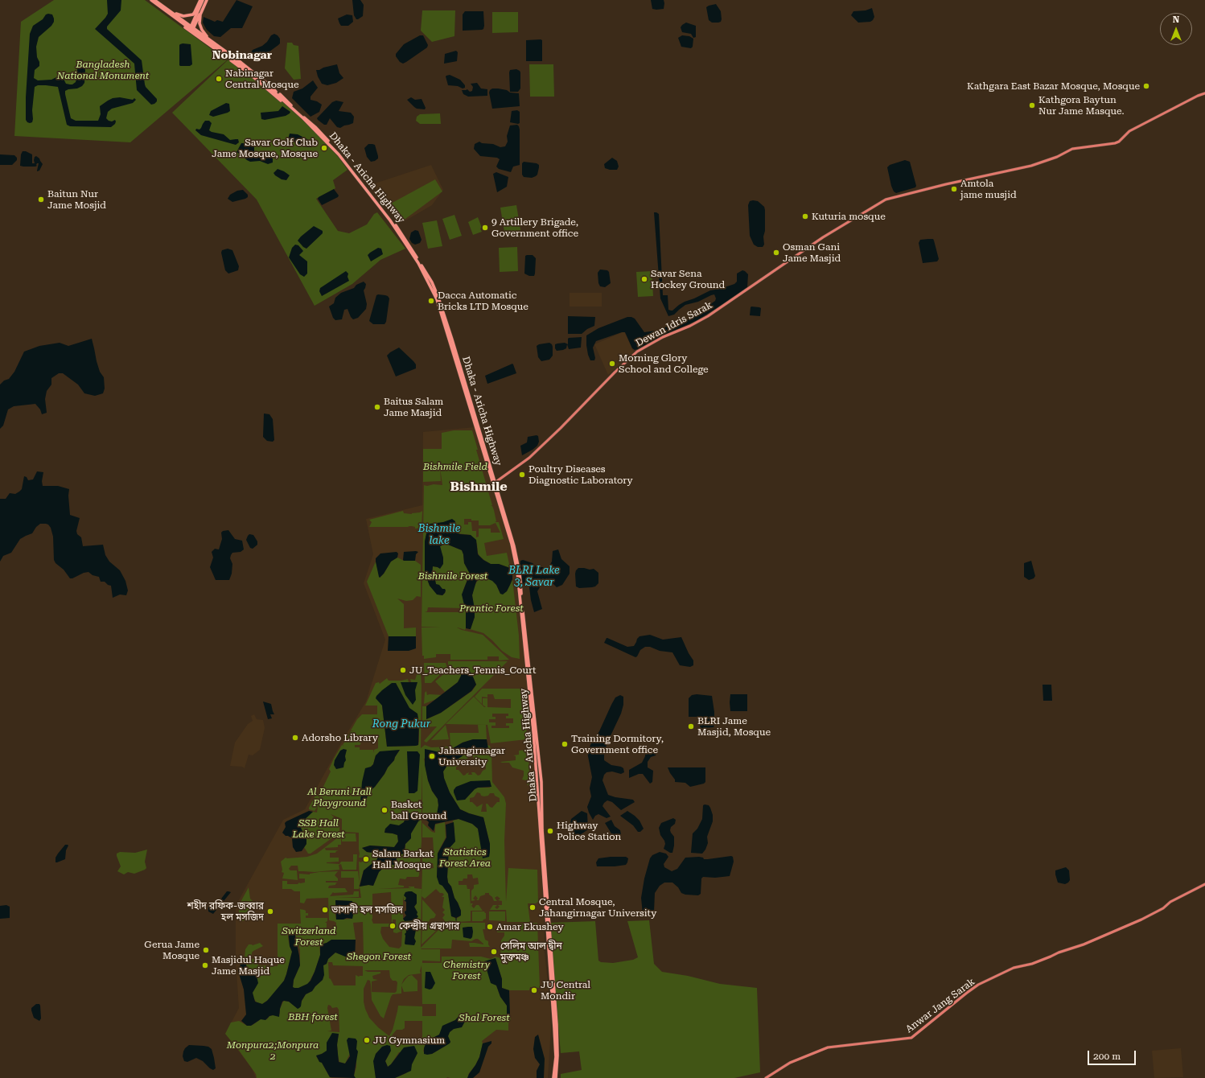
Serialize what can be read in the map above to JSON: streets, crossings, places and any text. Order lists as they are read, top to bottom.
{
  "streets": {
    "highway": ["Dhaka - Aricha Highway"],
    "main road": ["Dewan Idris Sarak", "Anwar Jang Sarak"]
  },
  "crossings": [
    ["Dhaka - Aricha Highway", "Dewan Idris Sarak"]
  ],
  "districts": ["Nobinagar", "Bishmile"],
  "water": ["Bishmile lake", "BLRI Lake 3, Savar", "Rong Pukur"],
  "parks": [
    "Bangladesh National Monument",
    "Bishmile Field",
    "Bishmile Forest",
    "Prantic Forest",
    "Al Beruni Hall Playground",
    "SSB Hall Lake Forest",
    "Statistics Forest Area",
    "Switzerland Forest",
    "Shegon Forest",
    "Chemistry Forest",
    "BBH forest",
    "Shal Forest",
    "Monpura2;Monpura 2"
  ],
  "places": [
    "Nabinagar Central Mosque",
    "Kathgara East Bazar Mosque, Mosque",
    "Kathgora Baytun Nur Jame Masque.",
    "Savar Golf Club Jame Mosque, Mosque",
    "Amtola jame musjid",
    "Baitun Nur Jame Mosjid",
    "Kuturia mosque",
    "9 Artillery Brigade, Government office",
    "Osman Gani Jame Masjid",
    "Savar Sena Hockey Ground",
    "Dacca Automatic Bricks LTD Mosque",
    "Morning Glory School and College",
    "Baitus Salam Jame Masjid",
    "Poultry Diseases Diagnostic Laboratory",
    "JU_Teachers_Tennis_Court",
    "BLRI Jame Masjid, Mosque",
    "Adorsho Library",
    "Training Dormitory, Government office",
    "Jahangirnagar University",
    "Basket ball Ground",
    "Highway Police Station",
    "Salam Barkat Hall Mosque",
    "Central Mosque, Jahangirnagar University",
    "ভাসানী হল মসজিদ",
    "শহীদ রফিক-জব্বার হল মসজিদ",
    "কেন্দ্রীয় গ্রন্থাগার",
    "Amar Ekushey",
    "Gerua Jame Mosque",
    "সেলিম আল দ্বীন মুক্তমঞ্চ",
    "Masjidul Haque Jame Masjid",
    "JU Central Mondir",
    "JU Gymnasium"
  ],
  "scale_bar": "200 m",
  "north": "top"
}
